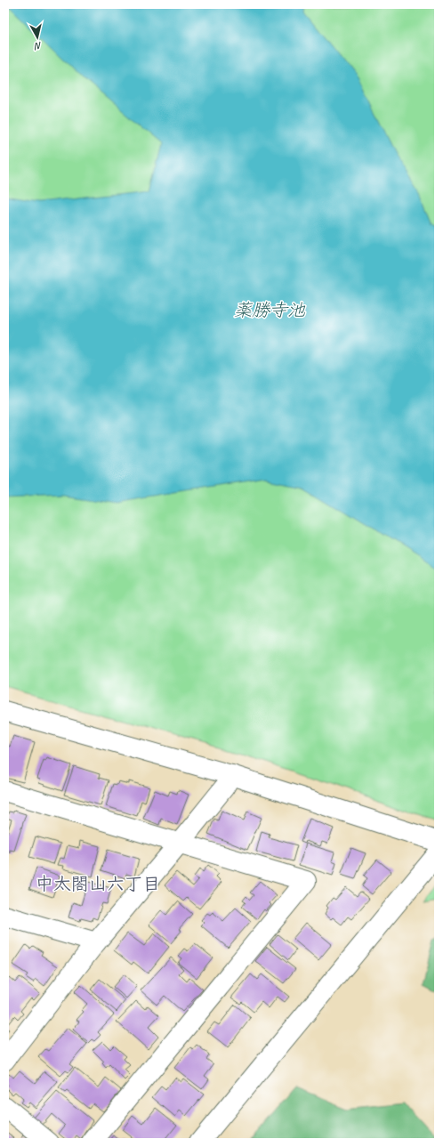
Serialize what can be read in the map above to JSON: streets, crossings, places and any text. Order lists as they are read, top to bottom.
{
  "districts": ["中太閤山六丁目"],
  "water": ["薬勝寺池"],
  "north": "bottom"
}
